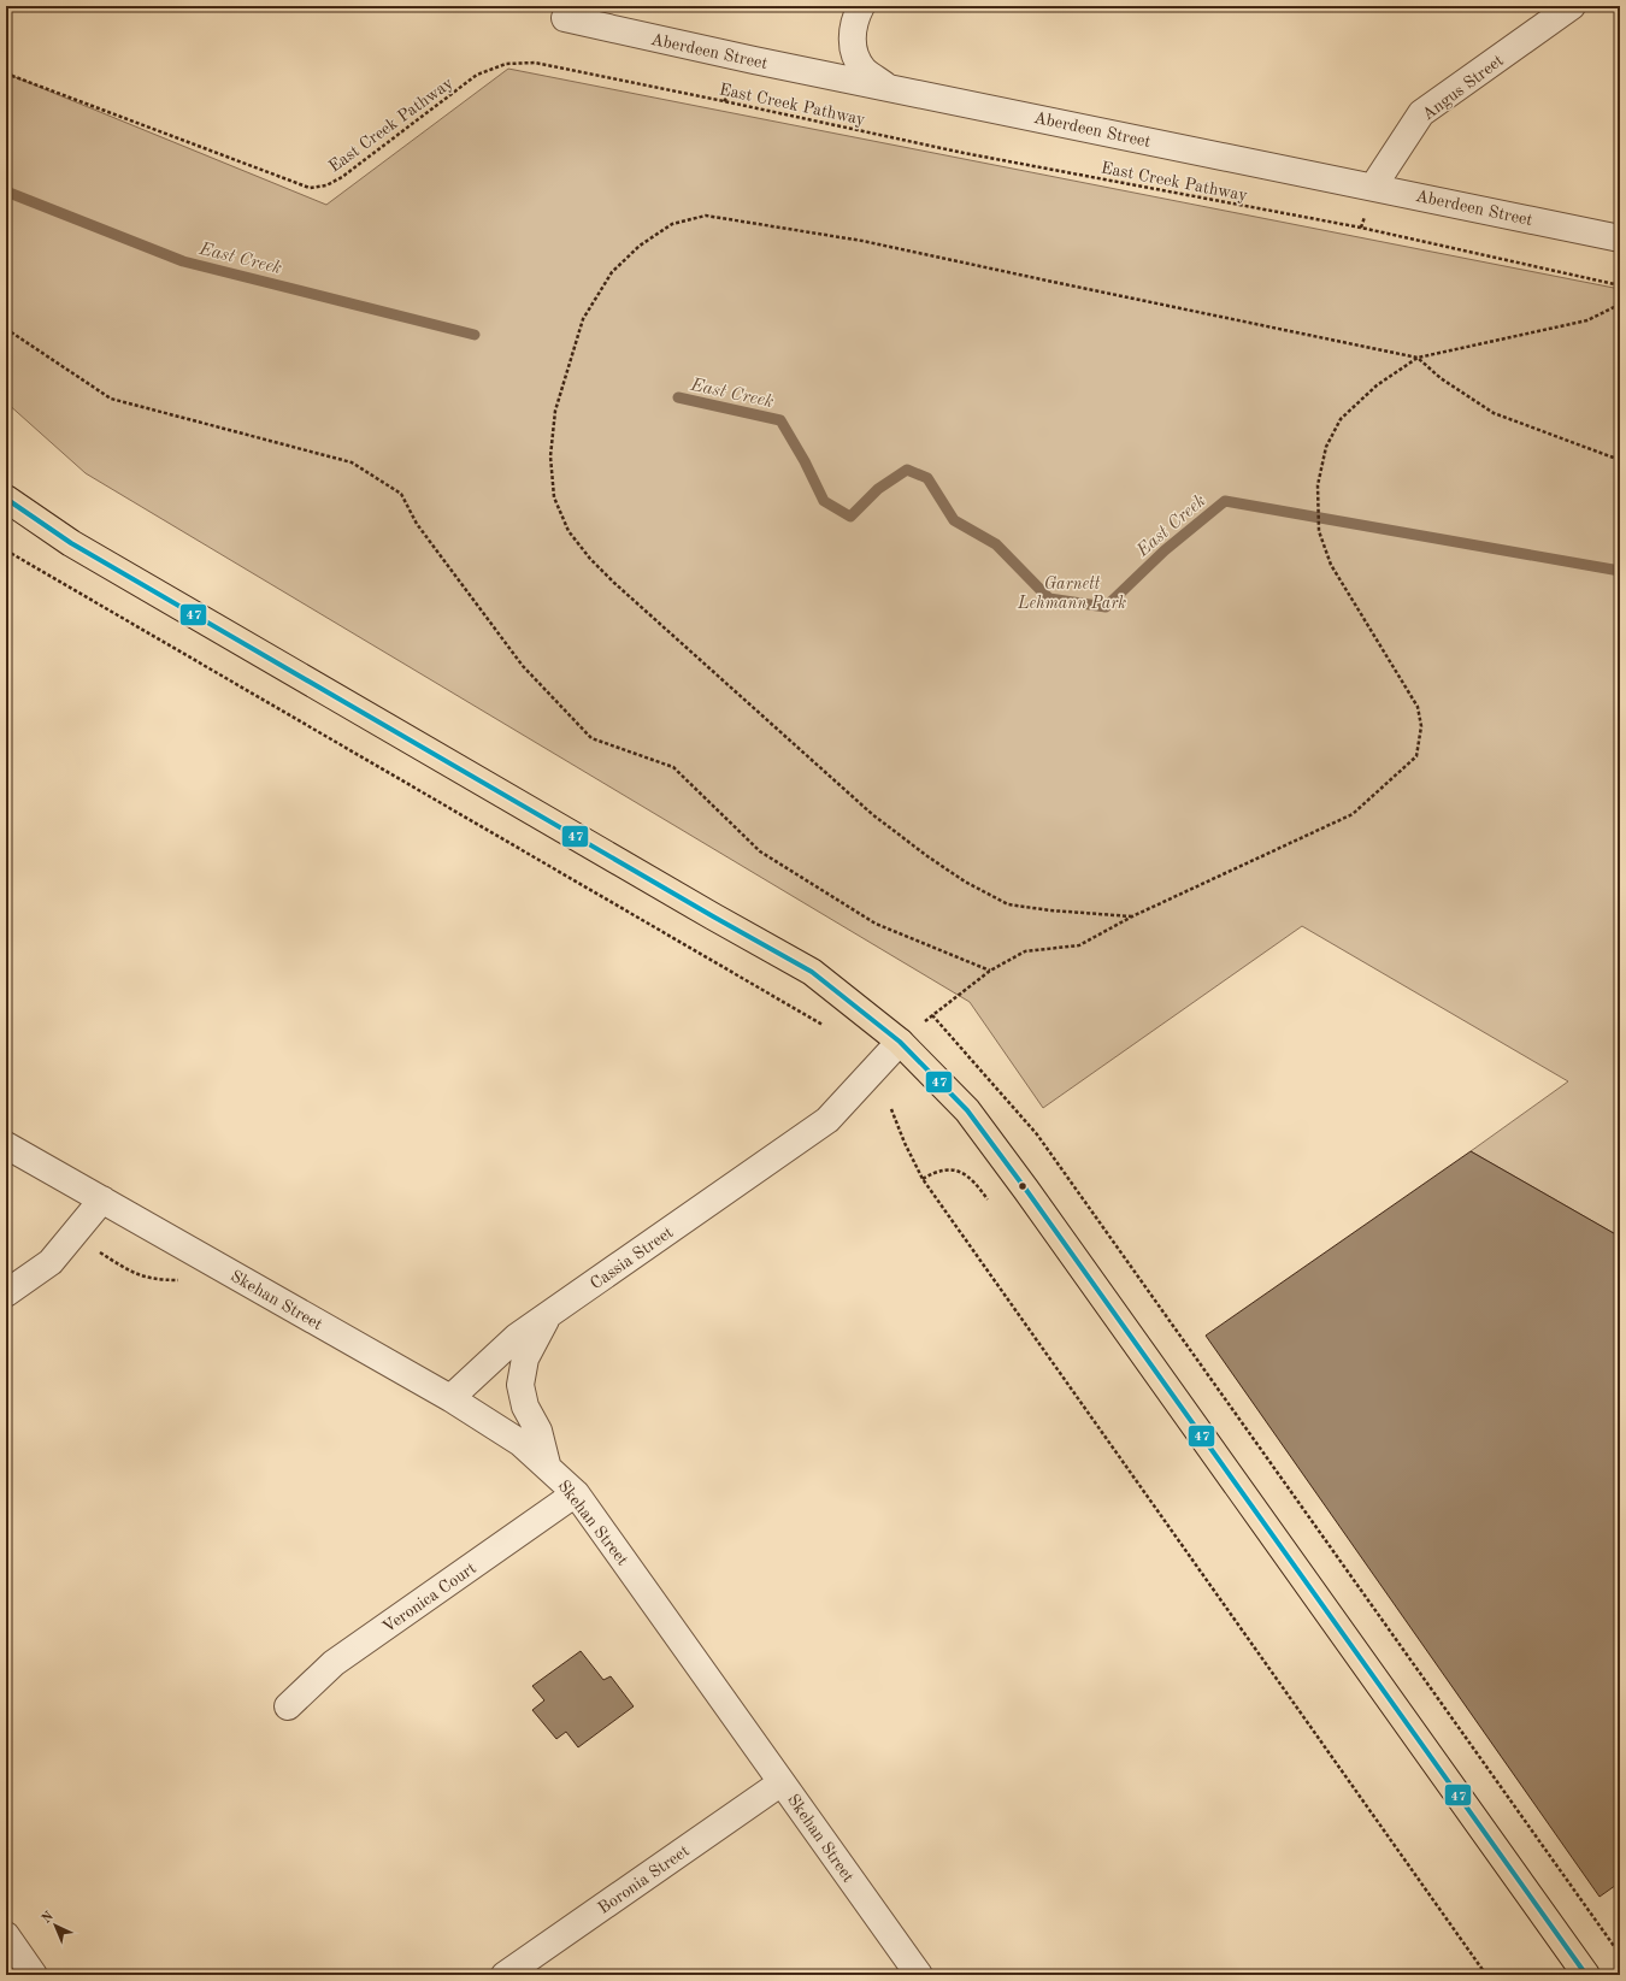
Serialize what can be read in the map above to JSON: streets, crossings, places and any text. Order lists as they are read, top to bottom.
{
  "streets": {
    "street": [
      "Aberdeen Street",
      "Angus Street",
      "Cassia Street",
      "Skehan Street",
      "Veronica Court",
      "Boronia Street"
    ],
    "path": ["East Creek Pathway"]
  },
  "crossings": [
    ["Aberdeen Street", "Angus Street"],
    ["Cassia Street", "Skehan Street"],
    ["Skehan Street", "Veronica Court"],
    ["Skehan Street", "Boronia Street"]
  ],
  "water": ["East Creek"],
  "parks": ["Garnett Lehmann Park"],
  "lines": ["transit line 47"],
  "north": "top left"
}
